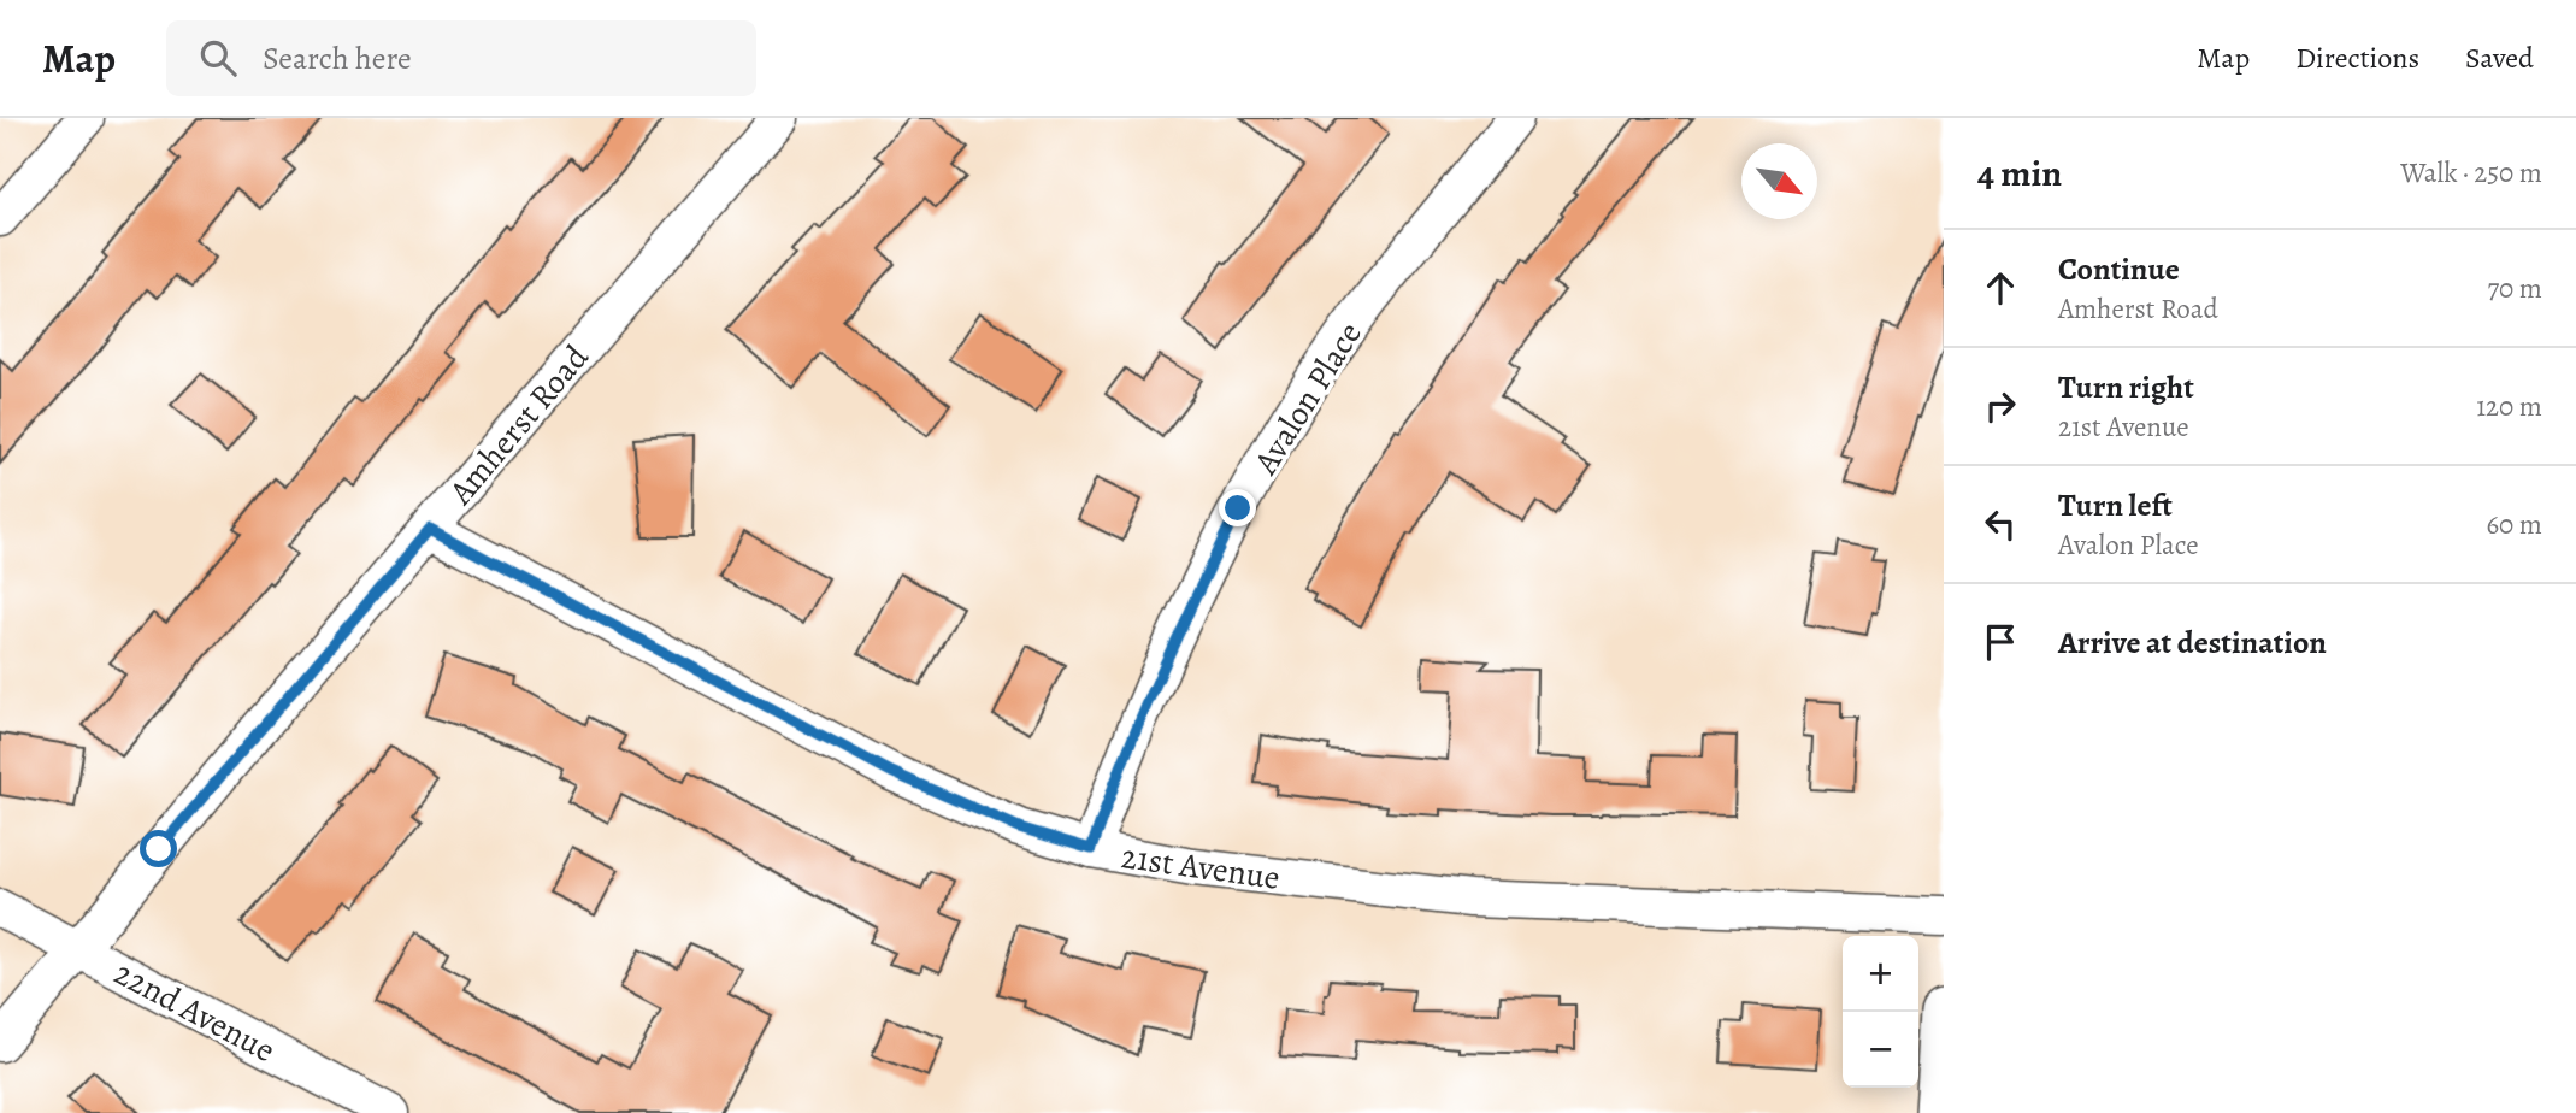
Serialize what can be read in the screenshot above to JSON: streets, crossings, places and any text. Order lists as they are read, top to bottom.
{
  "streets": {
    "street": [
      "Avalon Place",
      "Amherst Road",
      "21st Avenue",
      "22nd Avenue"
    ]
  },
  "crossings": [
    ["Avalon Place", "21st Avenue"],
    ["Amherst Road", "21st Avenue"],
    ["Amherst Road", "22nd Avenue"]
  ],
  "north": "bottom right",
  "page": {
    "header": "Map",
    "search": "Search here",
    "nav": ["Map", "Directions", "Saved"],
    "heading": ["4 min", "Walk · 250 m"],
    "list": [
      ["Continue", "Amherst Road", "70 m"],
      ["Turn right", "21st Avenue", "120 m"],
      ["Turn left", "Avalon Place", "60 m"],
      "Arrive at destination"
    ],
    "map_buttons": ["+", "−"]
  }
}
